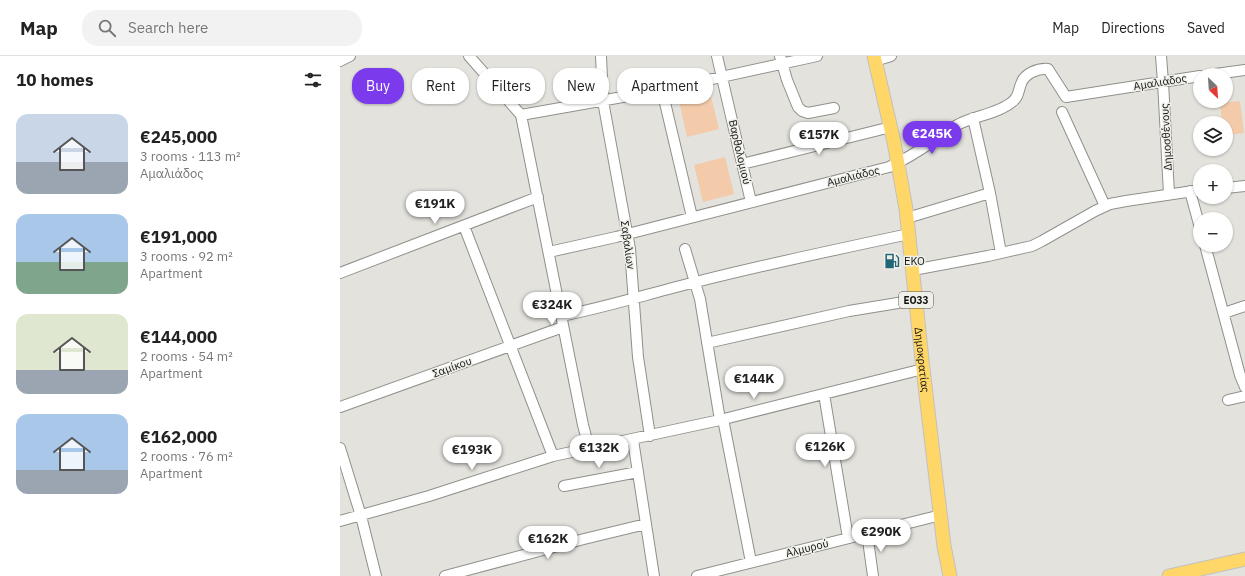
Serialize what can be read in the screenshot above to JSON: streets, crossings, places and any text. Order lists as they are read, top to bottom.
{
  "streets": {
    "main road": ["ΕΟ33", "Δημοκρατίας"],
    "street": [
      "Αμαλιάδος",
      "Δημοσθένους",
      "Βαρθολομιού",
      "Σαβαλίων",
      "Σαμίκου",
      "Αλμυρού"
    ]
  },
  "crossings": [
    ["Αμαλιάδος", "Δημοσθένους"],
    ["Αμαλιάδος", "Βαρθολομιού"],
    ["Αμαλιάδος", "Σαβαλίων"],
    ["Αμαλιάδος", "Δημοκρατίας"],
    ["Δημοκρατίας", "Αλμυρού"]
  ],
  "places": {
    "fuel station": ["EKO"]
  },
  "north": "bottom right",
  "page": {
    "header": "Map",
    "search": "Search here",
    "nav": ["Map", "Directions", "Saved"],
    "heading": "10 homes",
    "map_buttons": ["+", "−"],
    "chip": [
      "Buy",
      "Rent",
      "Filters",
      "New",
      "Apartment"
    ],
    "list": [
      {
        "name": "€245,000",
        "note": "3 rooms · 113 m² · Αμαλιάδος"
      },
      {
        "name": "€191,000",
        "note": "3 rooms · 92 m² · Apartment"
      },
      {
        "name": "€144,000",
        "note": "2 rooms · 54 m² · Apartment"
      },
      {
        "name": "€162,000",
        "note": "2 rooms · 76 m² · Apartment"
      }
    ],
    "price": [
      "€245K",
      "€157K",
      "€191K",
      "€324K",
      "€144K",
      "€126K",
      "€132K",
      "€193K",
      "€290K",
      "€162K"
    ]
  }
}
